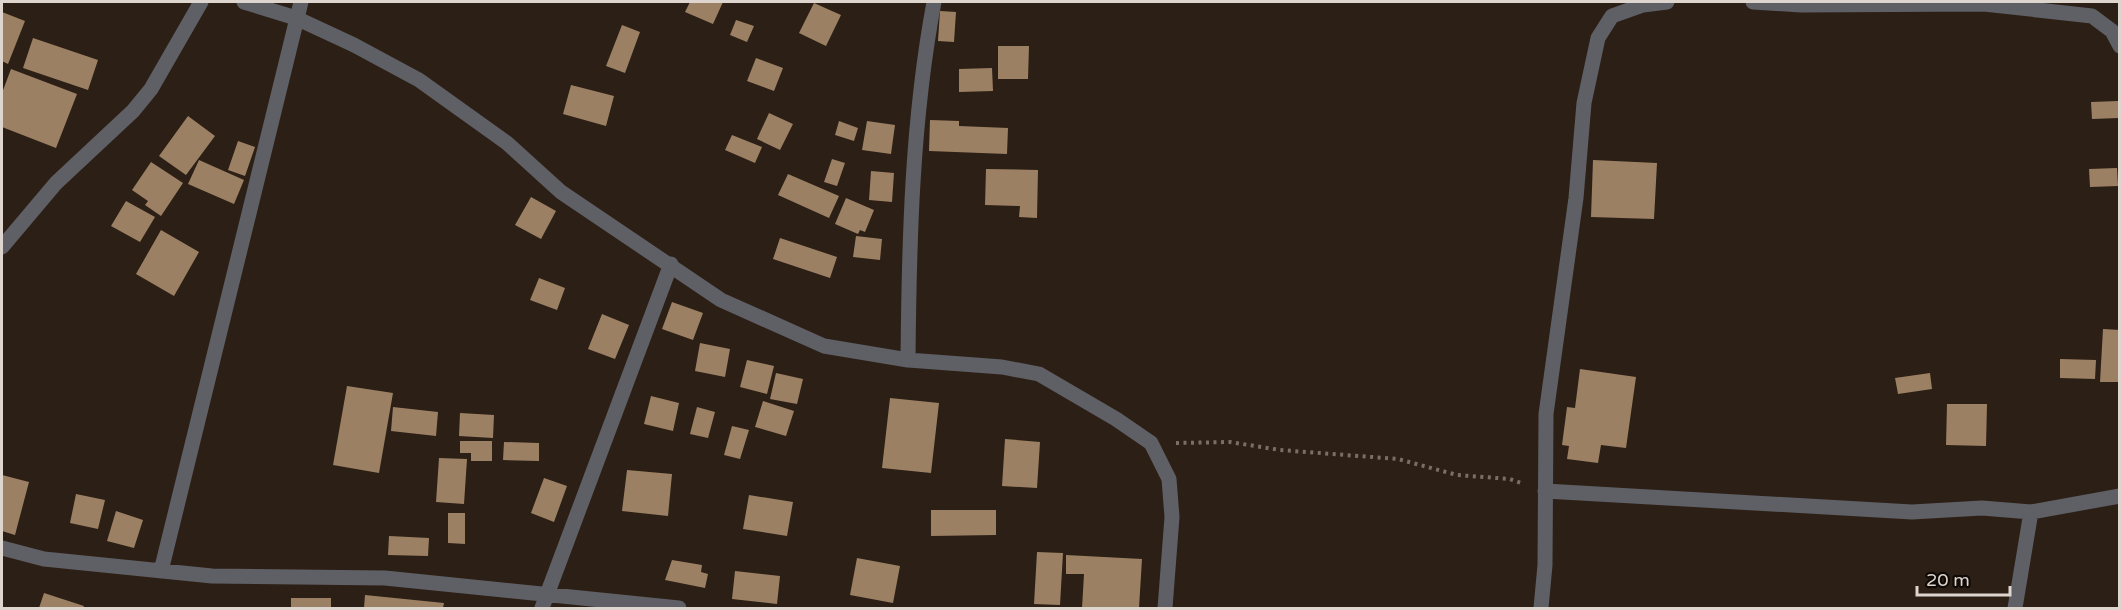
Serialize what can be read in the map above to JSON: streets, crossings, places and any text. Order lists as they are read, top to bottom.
{
  "scale_bar": "20 m"
}
